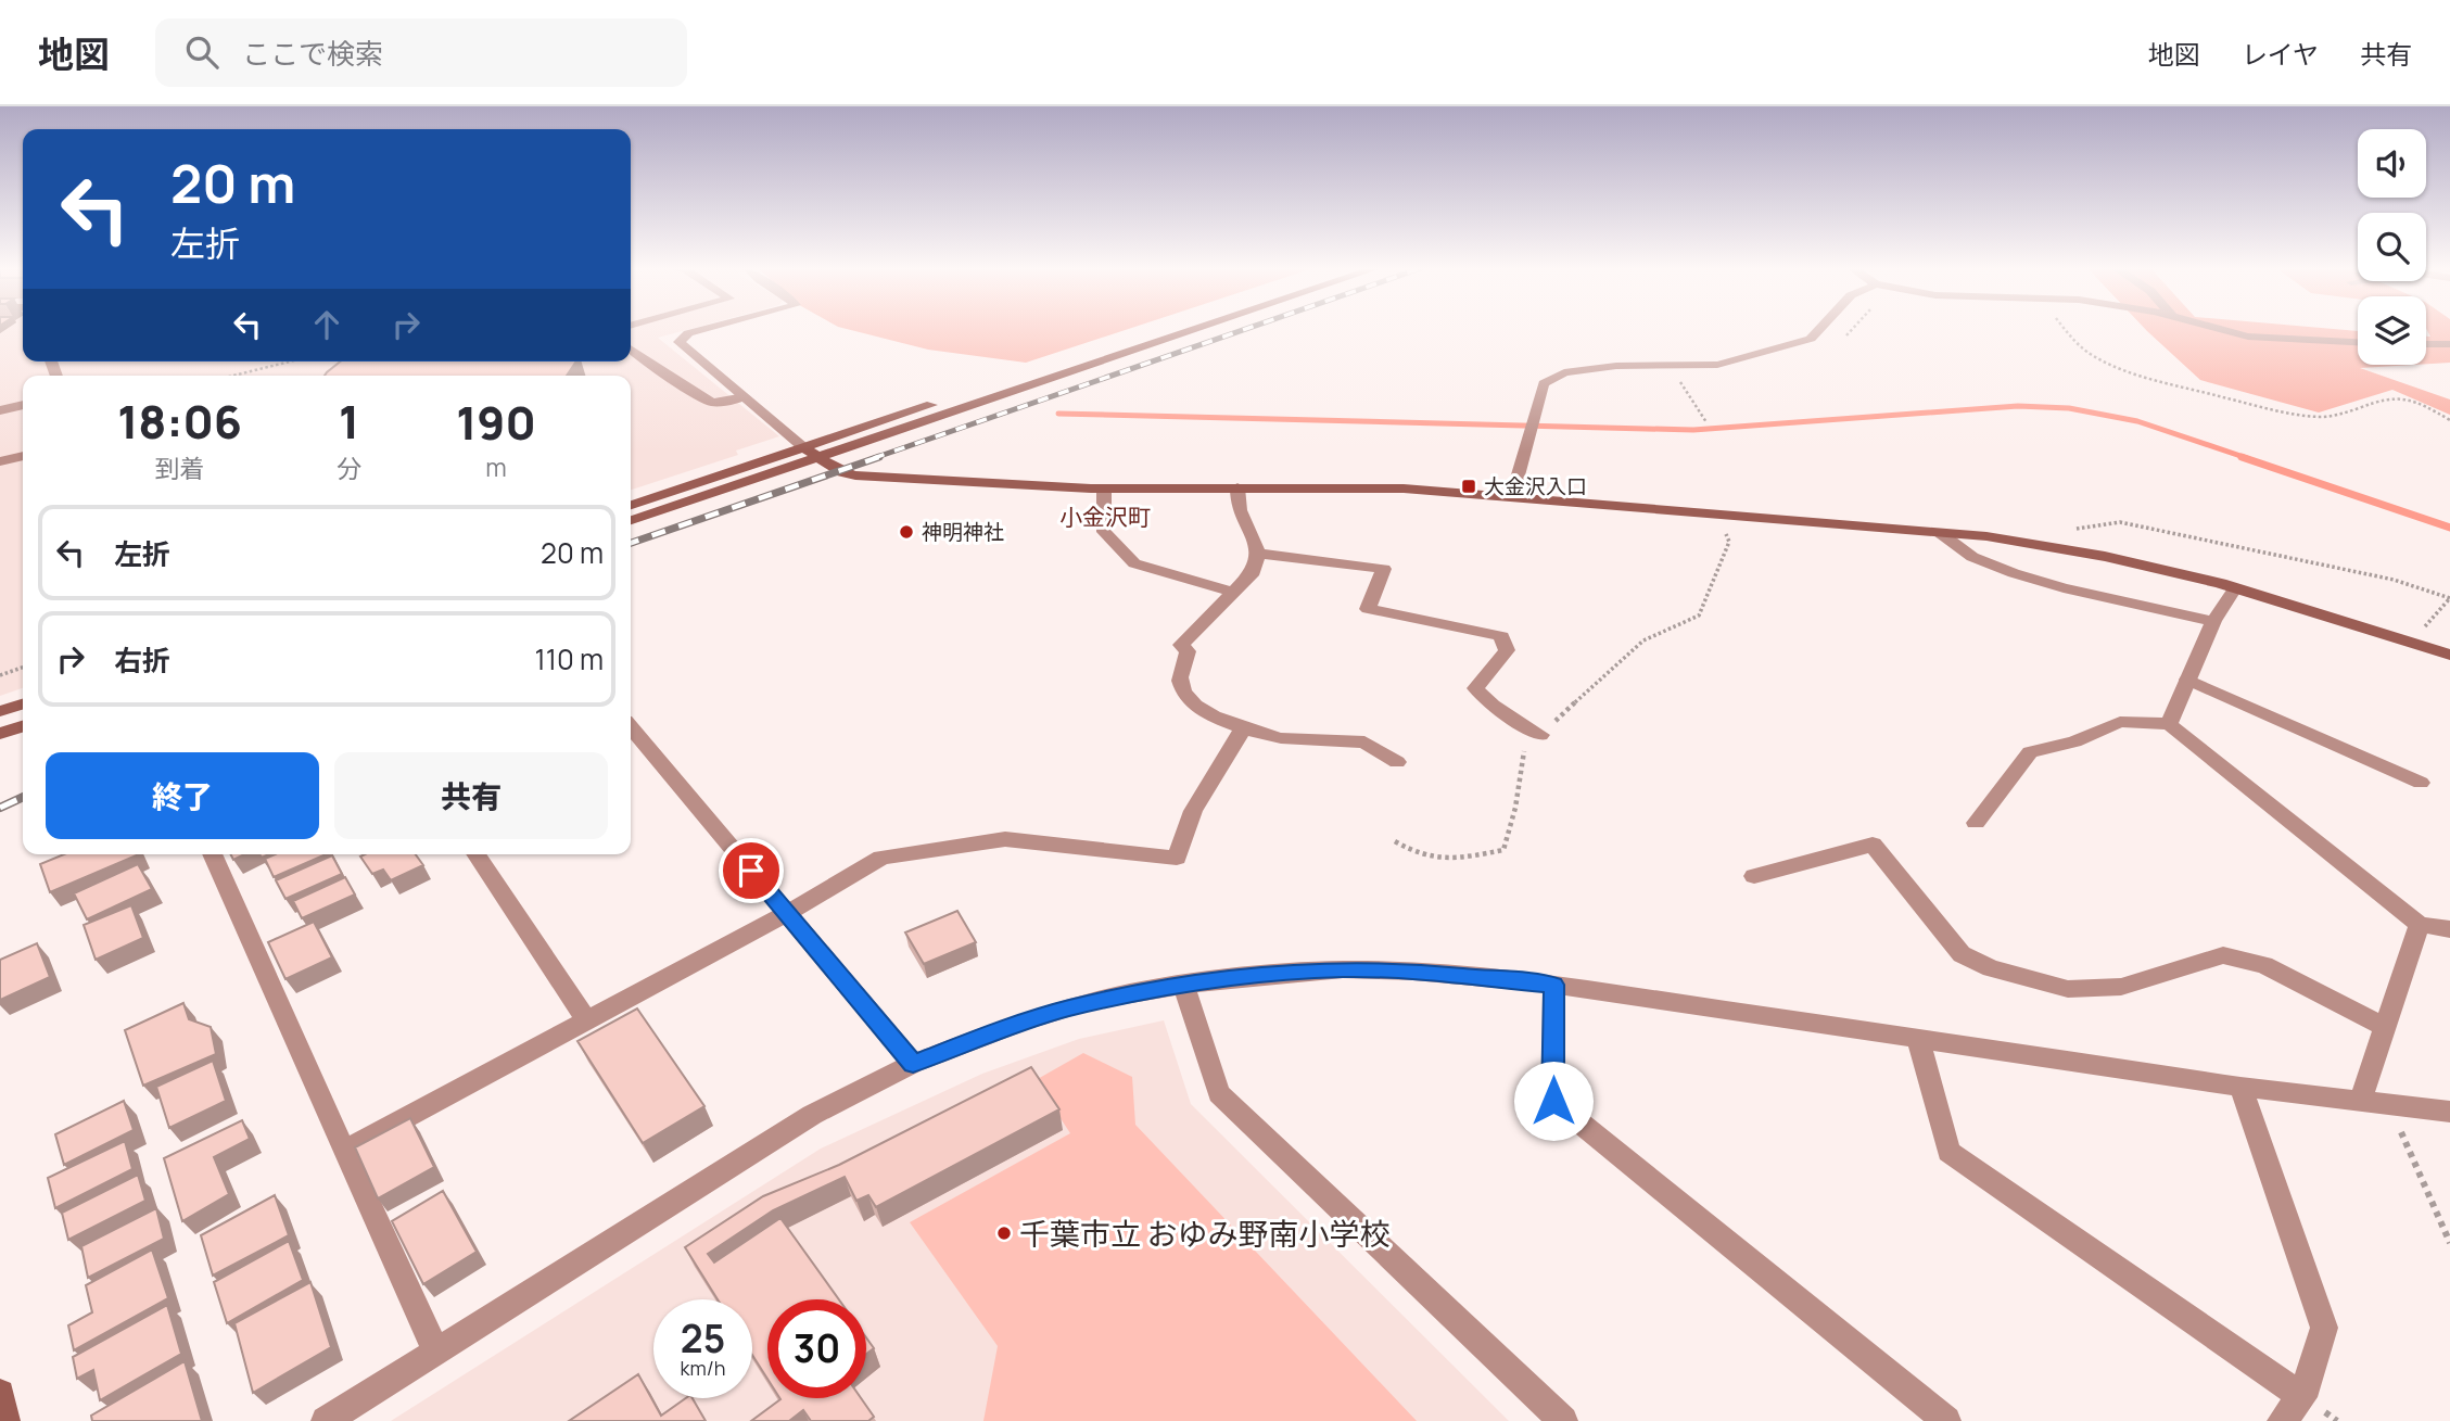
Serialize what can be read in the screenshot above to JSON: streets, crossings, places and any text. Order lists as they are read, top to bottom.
{
  "districts": ["小金沢町"],
  "places": {
    "transit": ["大金沢入口"],
    "other": ["神明神社", "千葉市立 おゆみ野南小学校"]
  },
  "page": {
    "header": "地図",
    "search": "ここで検索",
    "nav": ["地図", "レイヤ", "共有"],
    "turn": ["20 m", "左折"],
    "eta": [
      "18:06",
      "到着",
      "1",
      "分",
      "190",
      "m"
    ],
    "list": [
      {
        "name": "左折",
        "value": "20 m"
      },
      {
        "name": "右折",
        "value": "110 m"
      }
    ],
    "buttons": ["終了", "共有"],
    "speed": "25 km/h",
    "limit": "30"
  }
}
